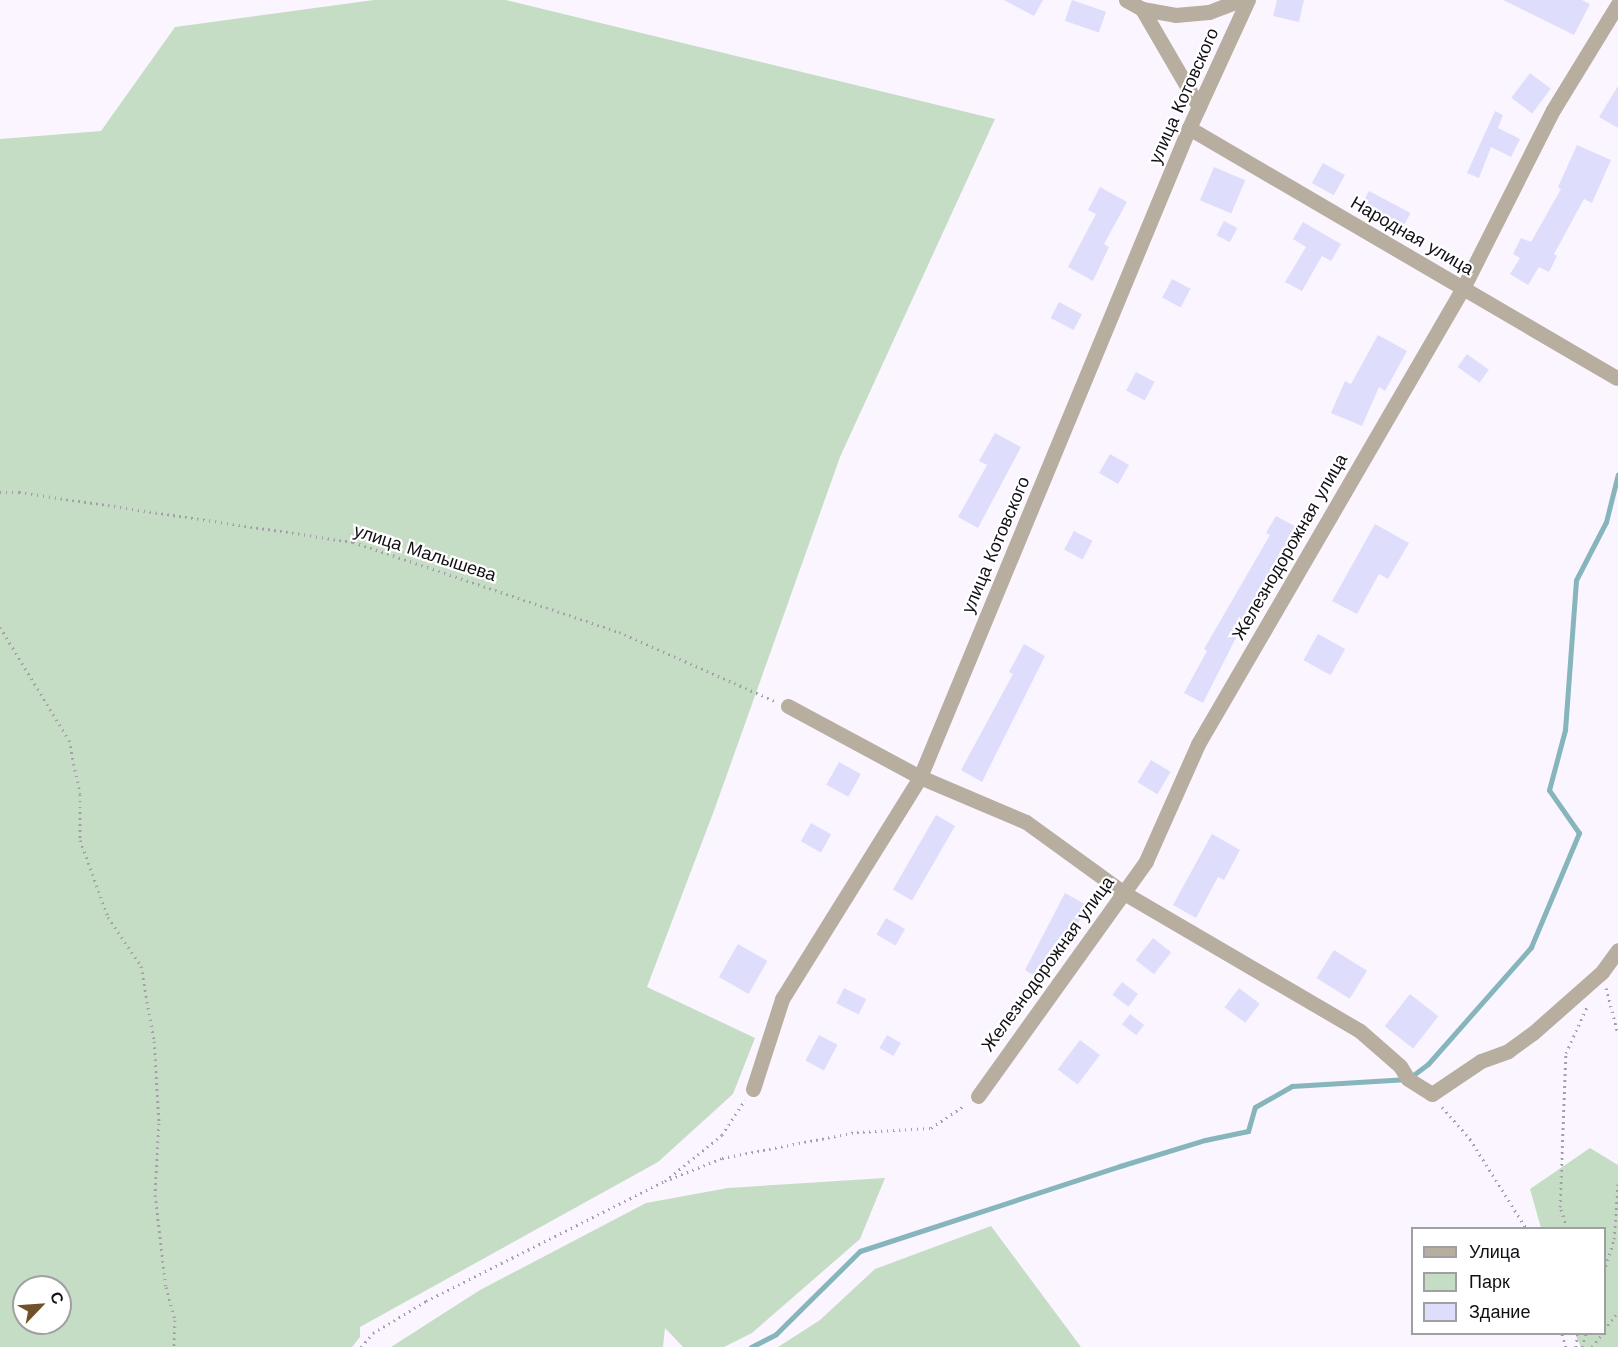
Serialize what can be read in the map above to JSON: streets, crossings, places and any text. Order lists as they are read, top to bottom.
{
  "streets": {
    "street": ["улица Котовского", "Народная улица", "Железнодорожная улица"],
    "path": ["улица Малышева"]
  },
  "crossings": [
    ["улица Котовского", "Народная улица"],
    ["Народная улица", "Железнодорожная улица"]
  ],
  "legend": ["Улица", "Парк", "Здание"],
  "north": "top right"
}
